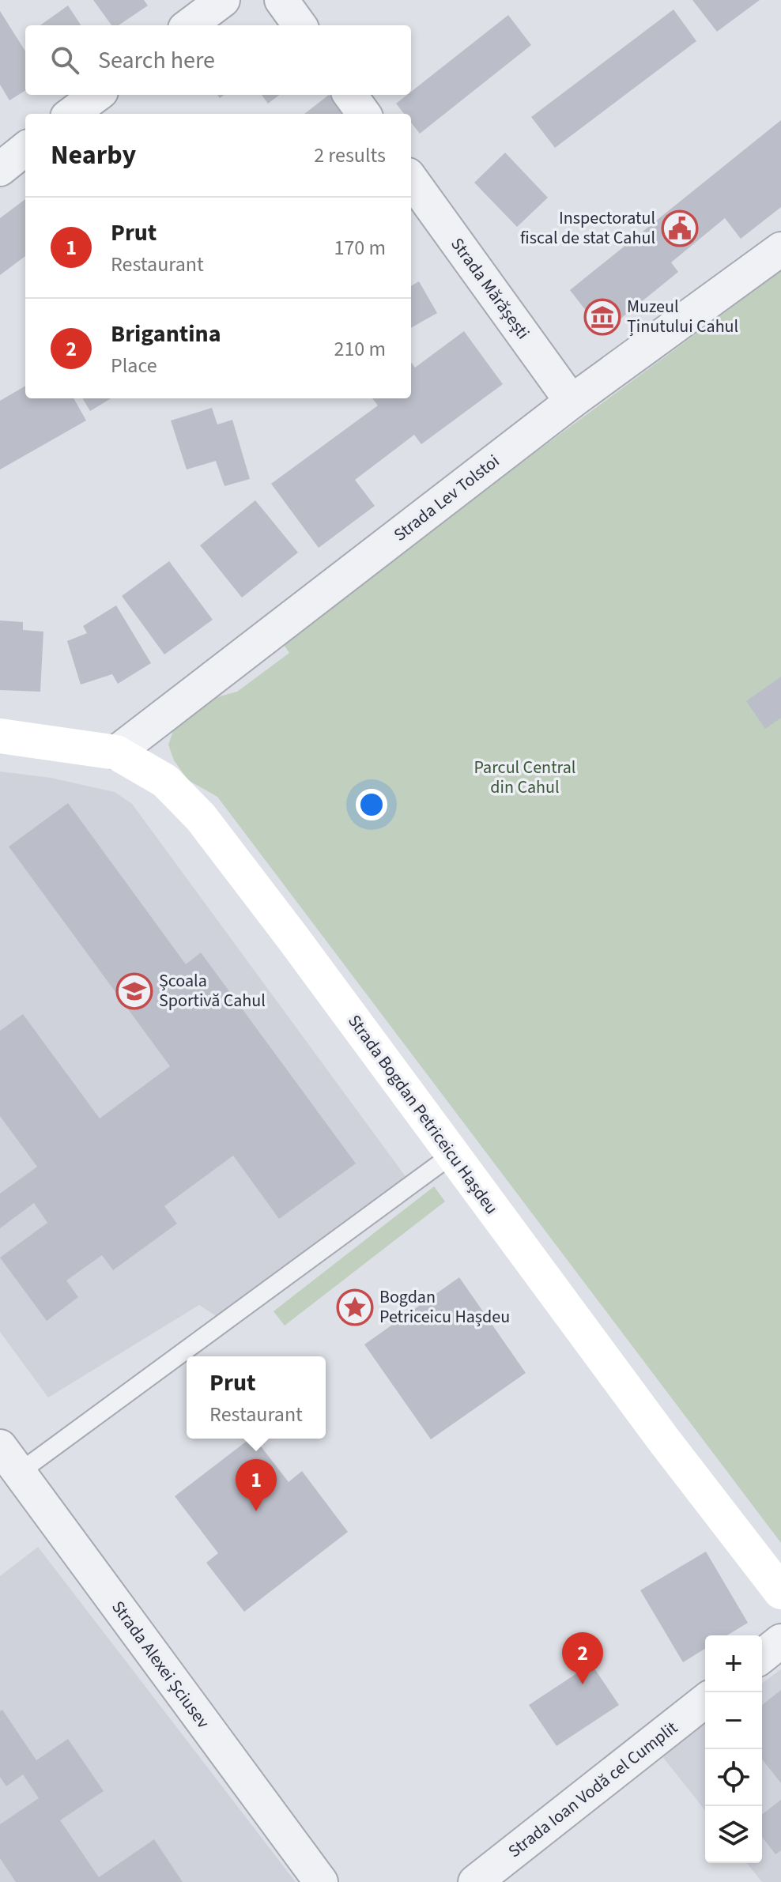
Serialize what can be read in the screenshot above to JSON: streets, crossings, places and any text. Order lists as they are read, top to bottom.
{
  "streets": {
    "main road": ["Strada Bogdan Petriceicu Hașdeu"],
    "street": [
      "Strada Mărășești",
      "Strada Lev Tolstoi",
      "Strada Alexei Șciusev",
      "Strada Ioan Vodă cel Cumplit"
    ]
  },
  "crossings": [
    ["Strada Mărășești", "Strada Lev Tolstoi"],
    ["Strada Lev Tolstoi", "Strada Bogdan Petriceicu Hașdeu"]
  ],
  "parks": ["Parcul Central din Cahul"],
  "places": {
    "public building": ["Inspectoratul fiscal de stat Cahul"],
    "museum": ["Muzeul Ținutului Cahul"],
    "school or university": ["Școala Sportivă Cahul"],
    "place": ["Bogdan Petriceicu Hașdeu"]
  },
  "page": {
    "search": "Search here",
    "heading": ["Nearby", "2 results"],
    "list": [
      {
        "mark": "1",
        "name": "Prut",
        "note": "Restaurant",
        "value": "170 m"
      },
      {
        "mark": "2",
        "name": "Brigantina",
        "note": "Place",
        "value": "210 m"
      }
    ],
    "popup": ["Prut", "Restaurant"],
    "pins": ["1", "2"],
    "map_buttons": ["+", "−"]
  }
}
